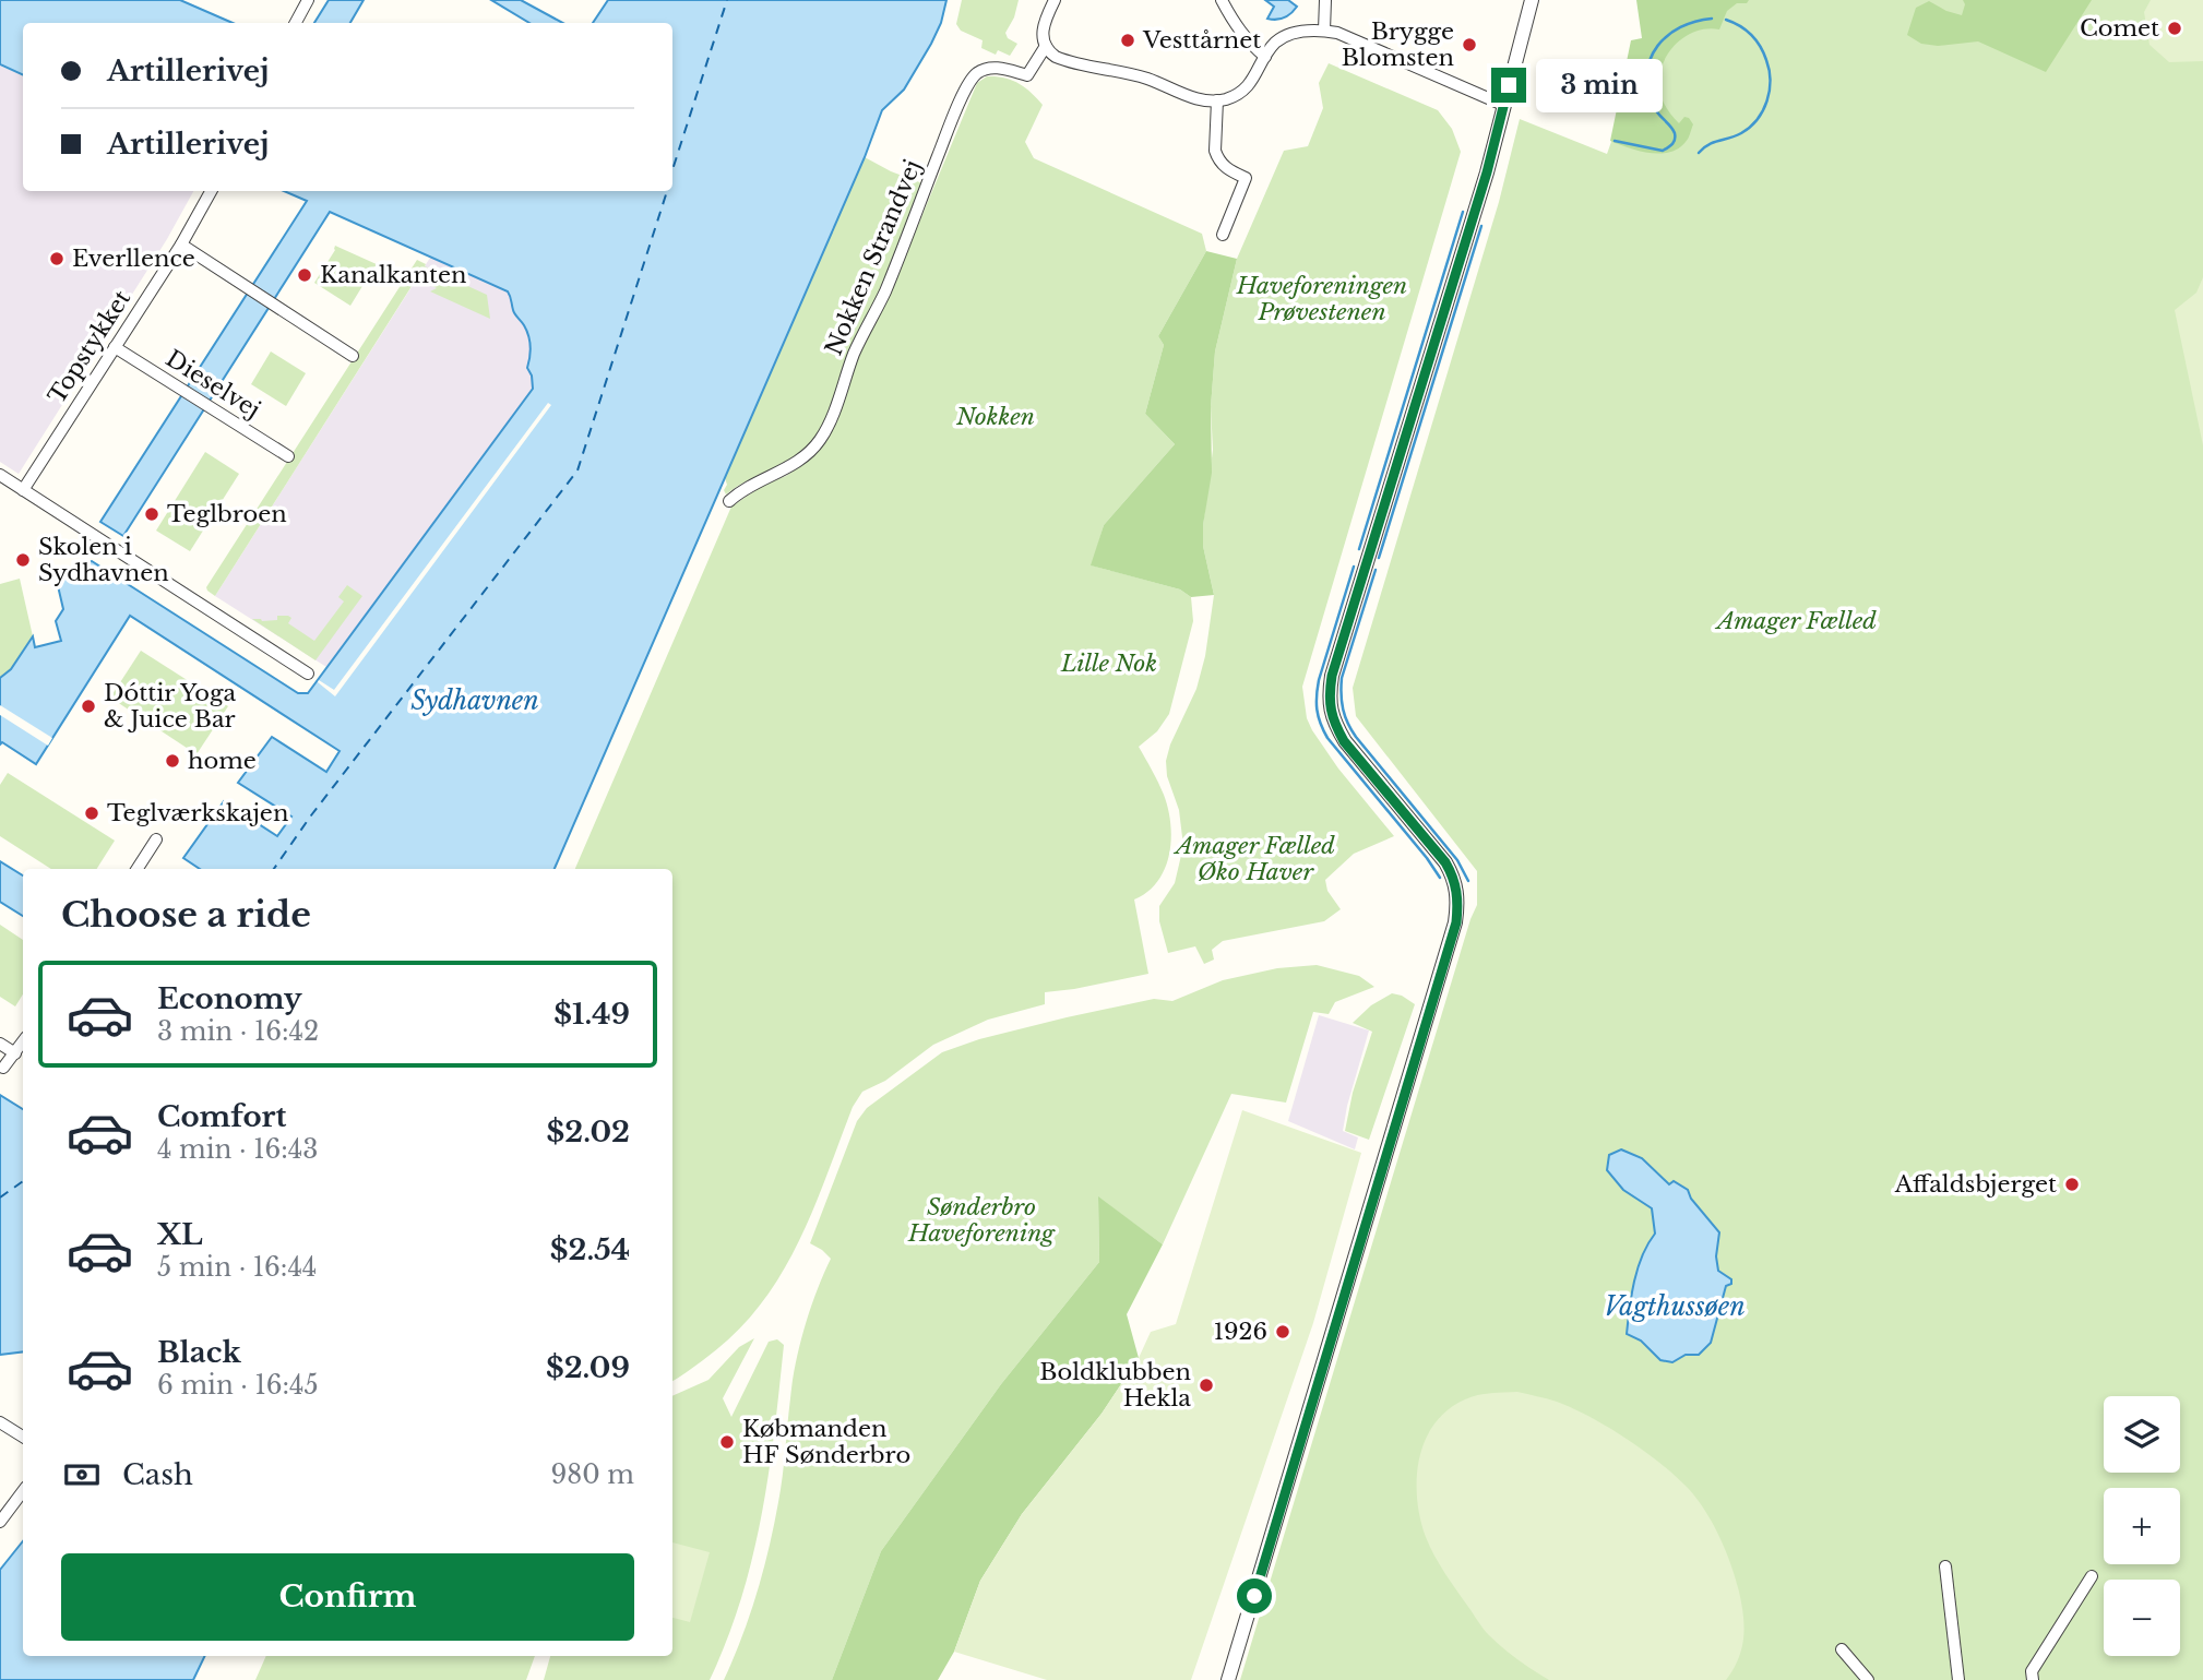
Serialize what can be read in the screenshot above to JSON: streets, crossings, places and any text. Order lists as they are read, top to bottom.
{
  "streets": {
    "street": ["Nokken Strandvej", "Topstykket", "Dieselvej"]
  },
  "crossings": [
    ["Topstykket", "Dieselvej"]
  ],
  "water": ["Sydhavnen", "Vagthussøen"],
  "parks": [
    "Haveforeningen Prøvestenen",
    "Nokken",
    "Amager Fælled",
    "Lille Nok",
    "Amager Fælled Øko Haver",
    "Sønderbro Haveforening"
  ],
  "places": [
    "Comet",
    "Vesttårnet",
    "Brygge Blomsten",
    "Everllence",
    "Kanalkanten",
    "Teglbroen",
    "Skolen i Sydhavnen",
    "Dóttir Yoga & Juice Bar",
    "home",
    "Teglværkskajen",
    "Affaldsbjerget",
    "1926",
    "Boldklubben Hekla",
    "Købmanden HF Sønderbro"
  ],
  "page": {
    "banner": ["Artillerivej", "Artillerivej"],
    "bubble": "3 min",
    "heading": "Choose a ride",
    "list": [
      {
        "name": "Economy",
        "note": "3 min · 16:42",
        "value": "$1.49"
      },
      {
        "name": "Comfort",
        "note": "4 min · 16:43",
        "value": "$2.02"
      },
      {
        "name": "XL",
        "note": "5 min · 16:44",
        "value": "$2.54"
      },
      {
        "name": "Black",
        "note": "6 min · 16:45",
        "value": "$2.09"
      }
    ],
    "map_buttons": ["+", "−"],
    "pay": ["Cash", "980 m"],
    "buttons": "Confirm"
  }
}
